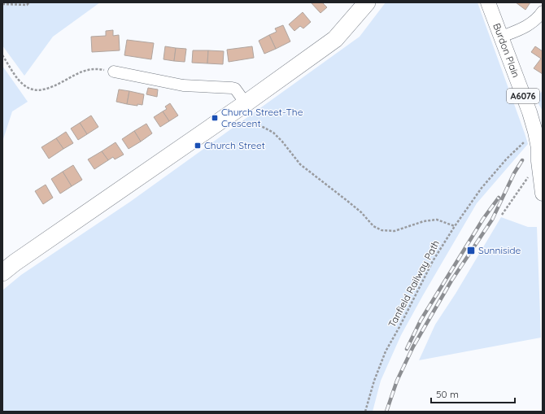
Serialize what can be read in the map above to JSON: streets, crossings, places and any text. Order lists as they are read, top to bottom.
{
  "streets": {
    "main road": ["Burdon Plain", "A6076"],
    "path": ["Tanfield Railway Path"]
  },
  "crossings": [
    ["Burdon Plain", "Tanfield Railway Path"]
  ],
  "places": {
    "transit": ["Church Street-The Crescent", "Church Street", "Sunniside"]
  },
  "scale_bar": "50 m"
}
